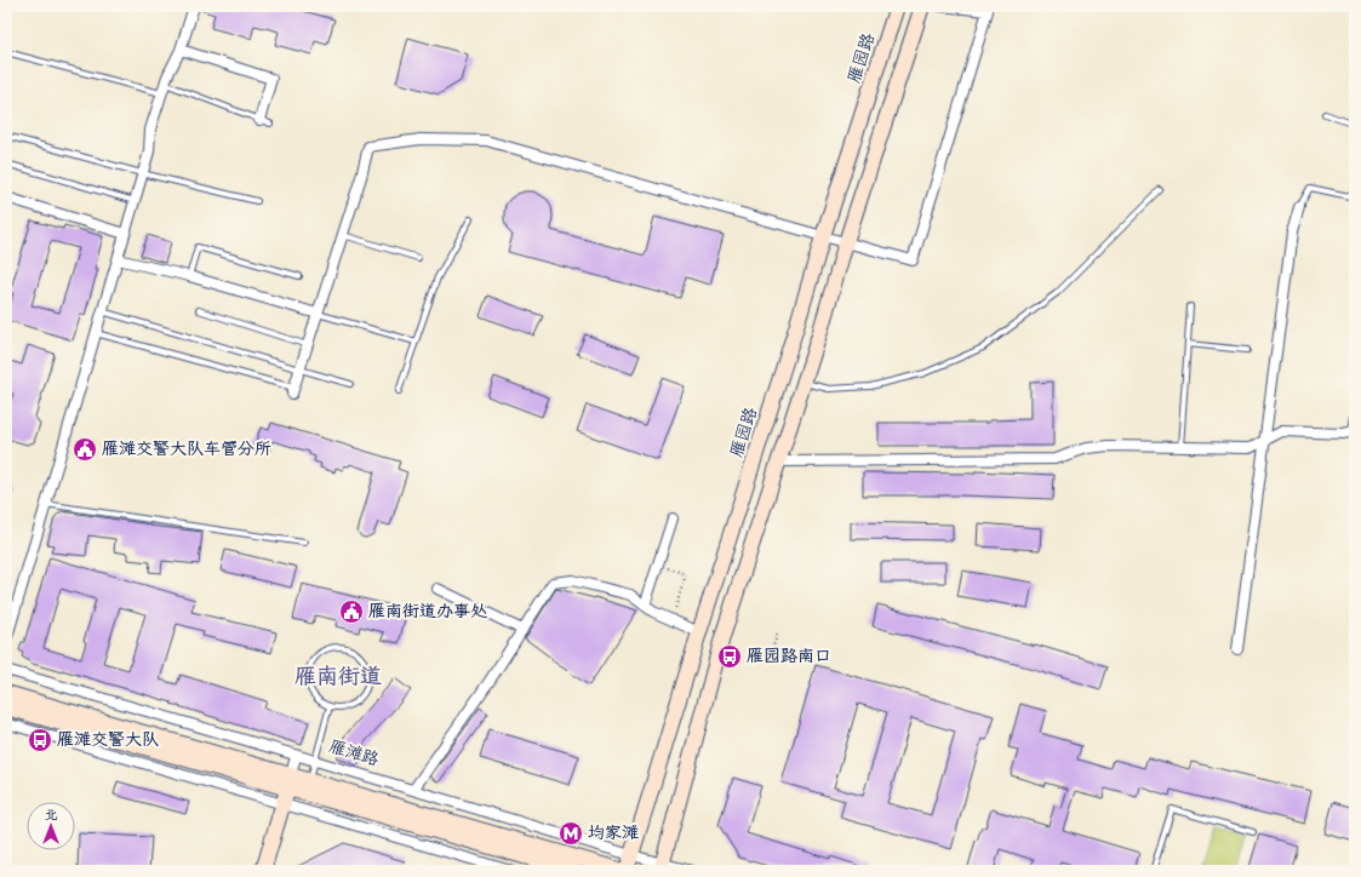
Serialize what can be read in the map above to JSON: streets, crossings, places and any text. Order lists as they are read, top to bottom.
{
  "streets": {
    "main road": ["雁园路"],
    "street": ["雁滩路"]
  },
  "crossings": [
    ["雁园路", "雁滩路"]
  ],
  "districts": ["雁南街道"],
  "places": {
    "public building": ["雁滩交警大队车管分所", "雁南街道办事处"],
    "bus stop": ["雁园路南口", "雁滩交警大队"],
    "metro station": ["均家滩"]
  },
  "north": "top"
}
